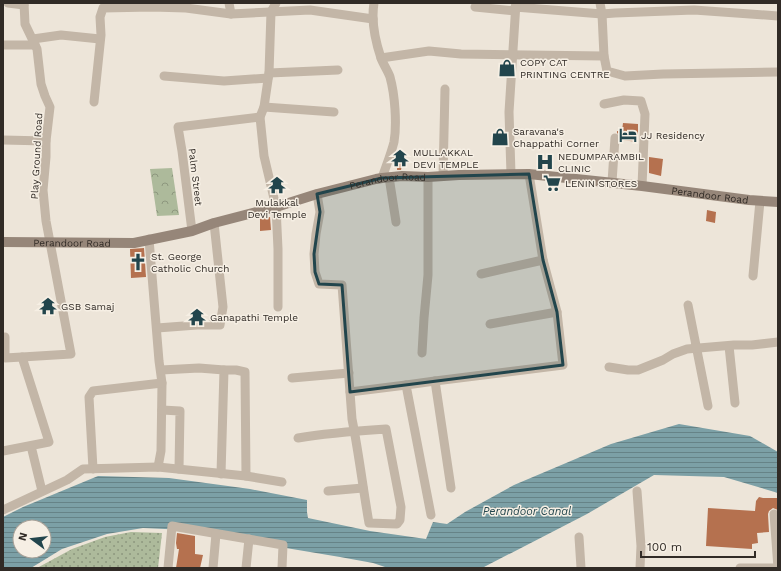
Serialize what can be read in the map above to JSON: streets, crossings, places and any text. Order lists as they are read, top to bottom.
{
  "streets": {
    "main road": ["Perandoor Road"],
    "street": ["Play Ground Road", "Palm Street"]
  },
  "crossings": [
    ["Play Ground Road", "Perandoor Road"],
    ["Palm Street", "Perandoor Road"]
  ],
  "water": ["Perandoor Canal"],
  "places": {
    "shop": ["COPY CAT PRINTING CENTRE", "Saravana's Chappathi Corner"],
    "hotel": ["JJ Residency"],
    "temple": [
      "MULLAKKAL DEVI TEMPLE",
      "Mulakkal Devi Temple",
      "GSB Samaj",
      "Ganapathi Temple"
    ],
    "hospital": ["NEDUMPARAMBIL CLINIC"],
    "supermarket": ["LENIN STORES"],
    "church": ["St. George Catholic Church"]
  },
  "scale_bar": "100 m",
  "north": "left"
}
